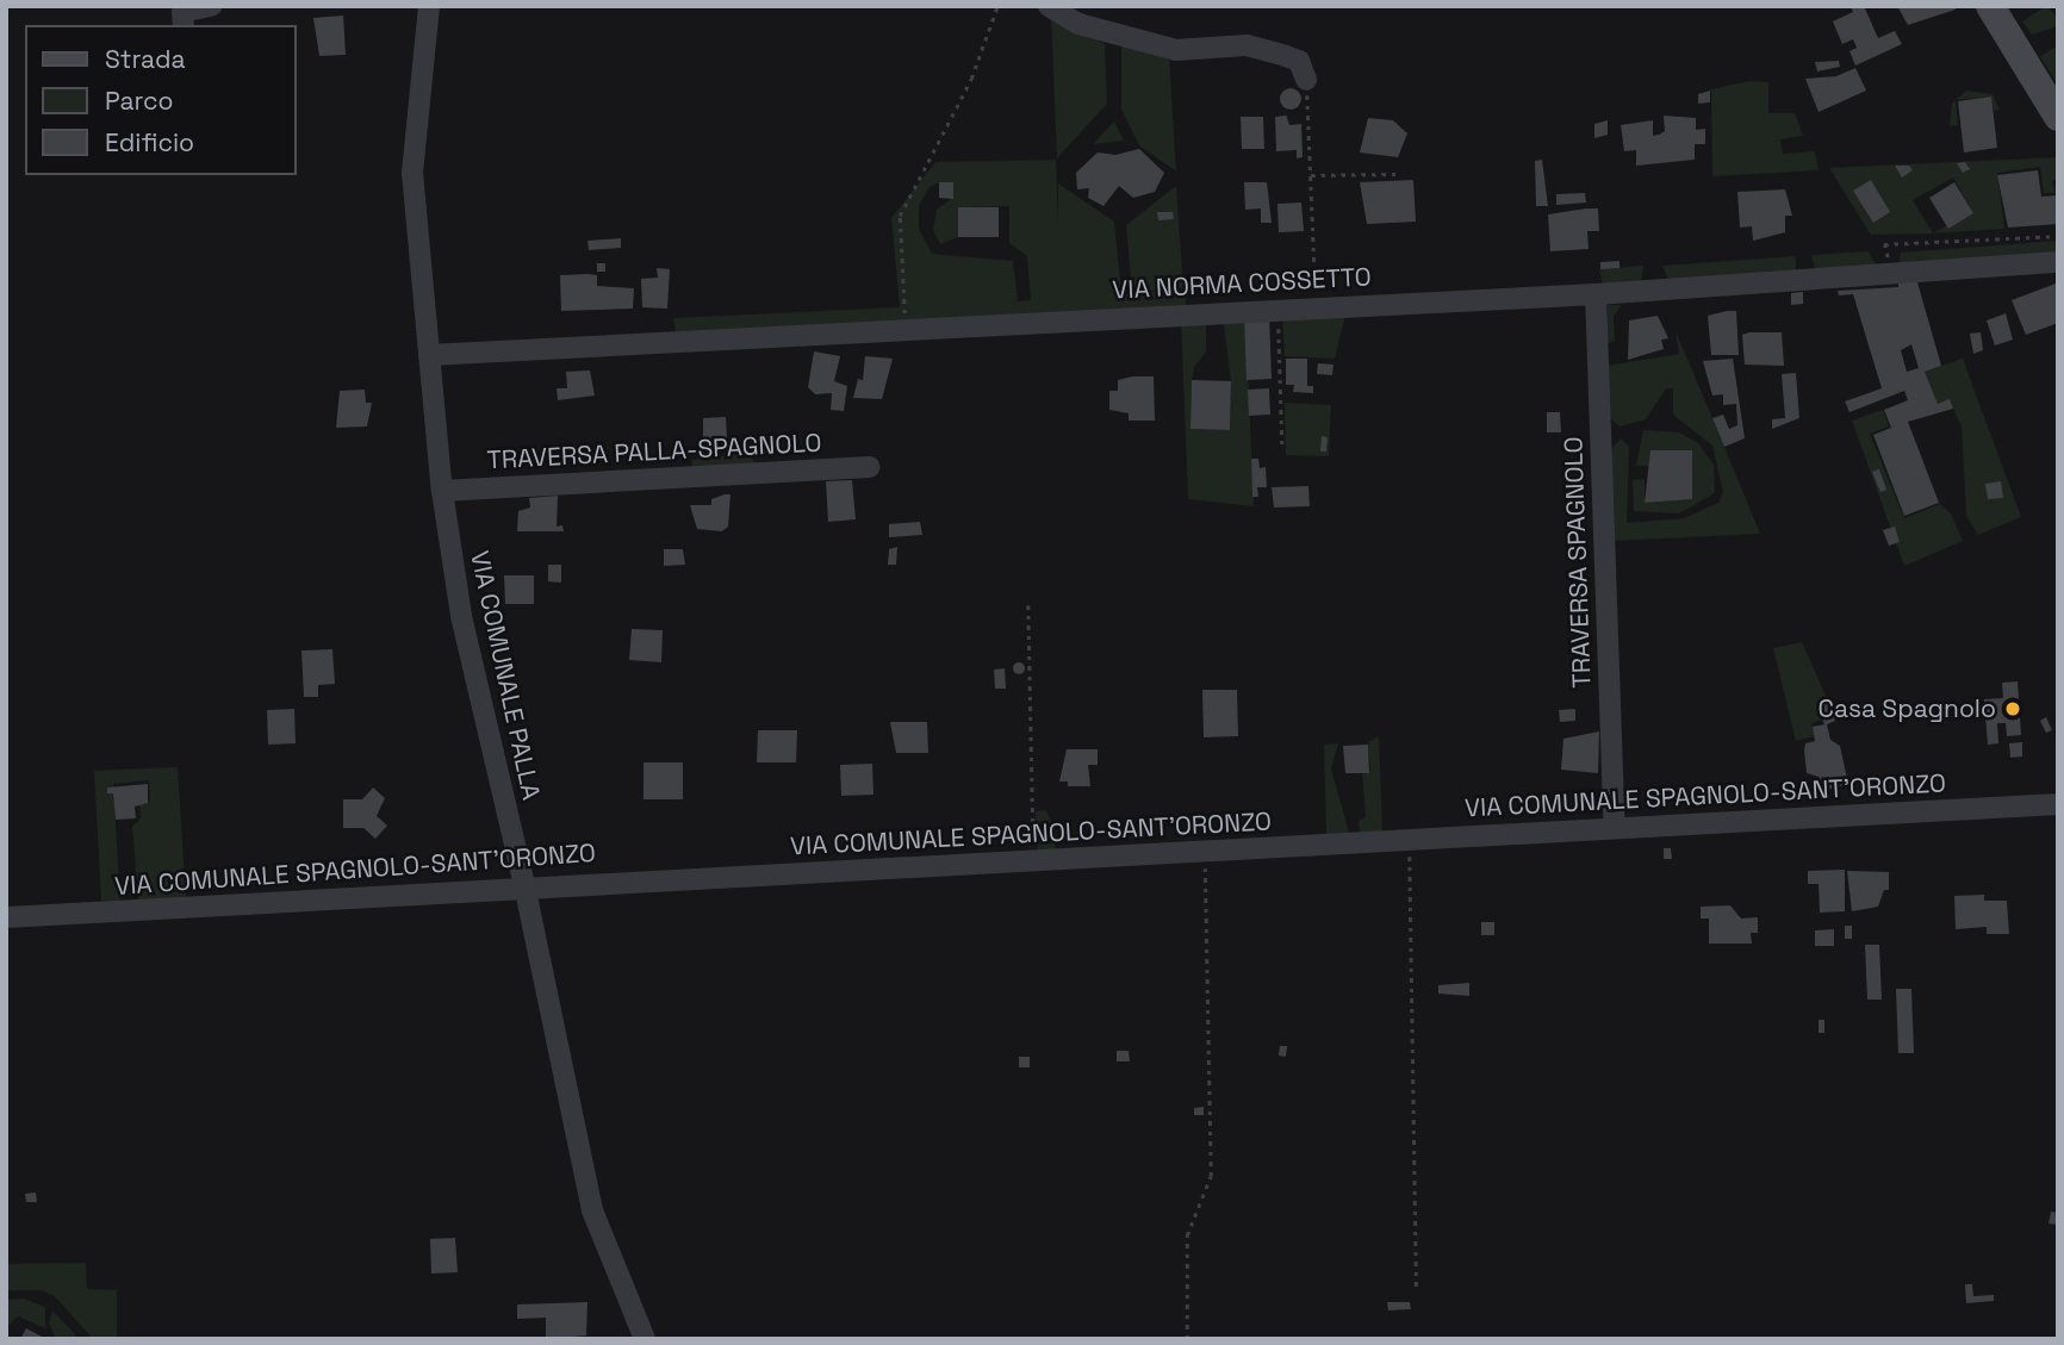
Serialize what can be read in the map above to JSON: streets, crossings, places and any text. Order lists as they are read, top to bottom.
{
  "streets": {
    "street": [
      "VIA NORMA COSSETTO",
      "TRAVERSA PALLA-SPAGNOLO",
      "TRAVERSA SPAGNOLO",
      "VIA COMUNALE PALLA",
      "VIA COMUNALE SPAGNOLO-SANT'ORONZO"
    ]
  },
  "crossings": [
    ["VIA NORMA COSSETTO", "TRAVERSA SPAGNOLO"],
    ["VIA NORMA COSSETTO", "VIA COMUNALE PALLA"],
    ["TRAVERSA PALLA-SPAGNOLO", "VIA COMUNALE PALLA"],
    ["TRAVERSA SPAGNOLO", "VIA COMUNALE SPAGNOLO-SANT'ORONZO"],
    ["VIA COMUNALE PALLA", "VIA COMUNALE SPAGNOLO-SANT'ORONZO"]
  ],
  "places": ["Casa Spagnolo"],
  "legend": ["Strada", "Parco", "Edificio"]
}
